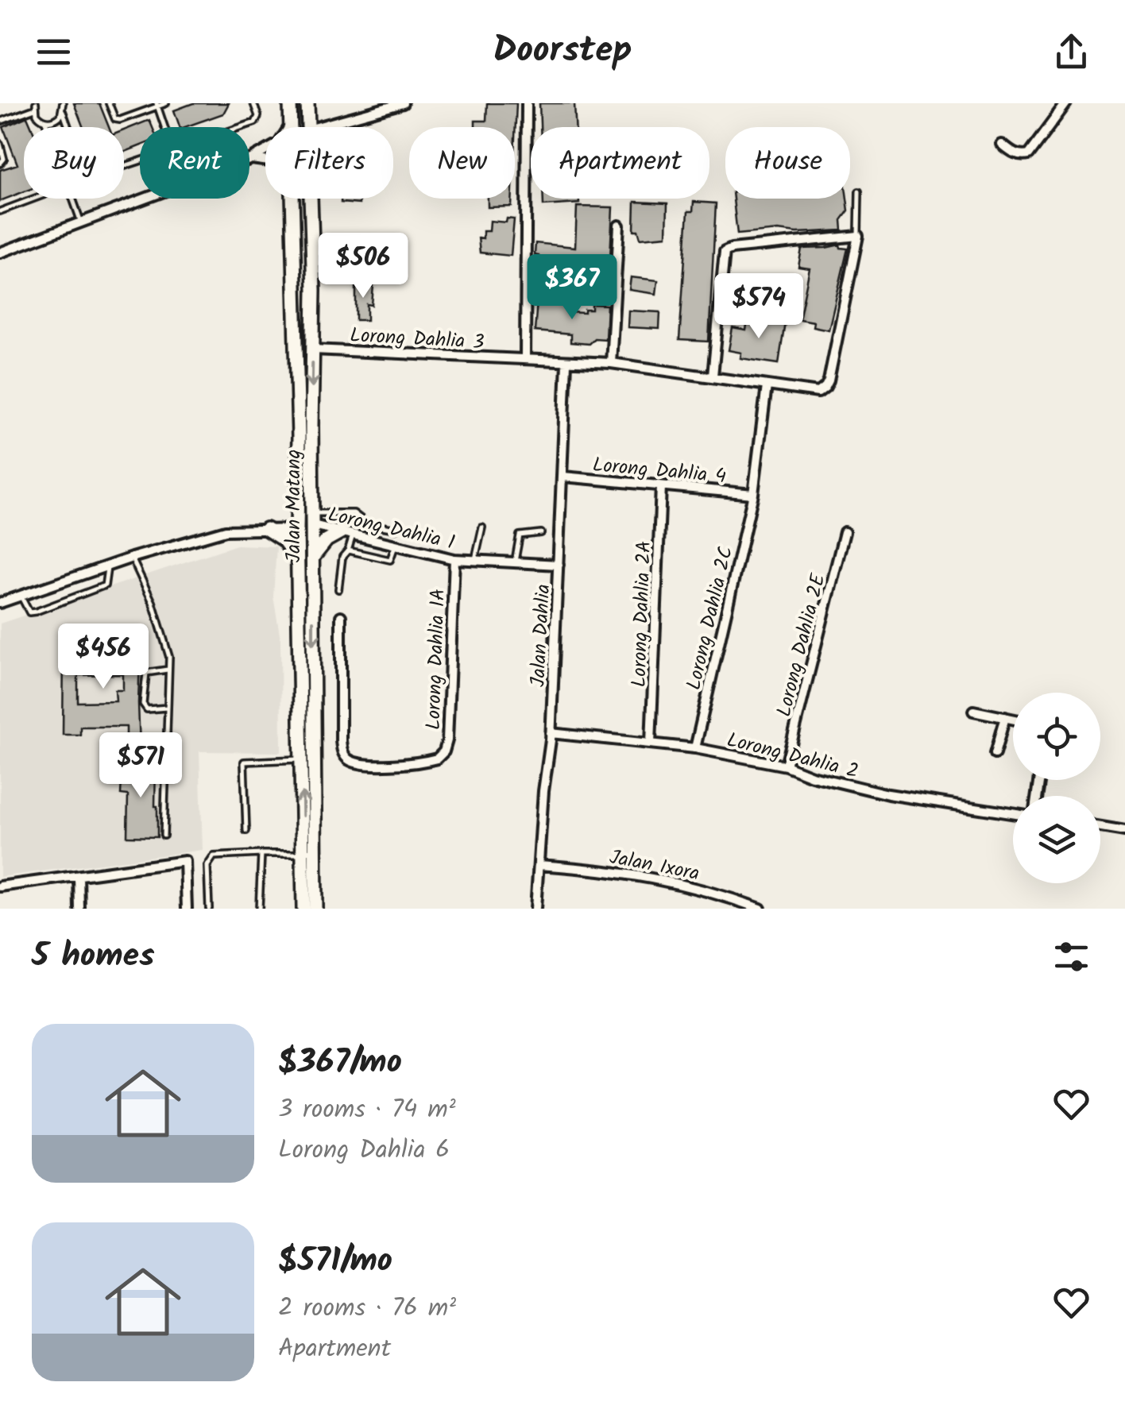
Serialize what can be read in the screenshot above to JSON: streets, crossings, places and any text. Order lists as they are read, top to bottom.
{
  "streets": {
    "main road": ["Jalan Matang"],
    "street": [
      "Lorong Dahlia 3",
      "Lorong Dahlia 4",
      "Lorong Dahlia 1",
      "Lorong Dahlia 2A",
      "Lorong Dahlia 2C",
      "Jalan Dahlia",
      "Lorong Dahlia 2E",
      "Lorong Dahlia 1A",
      "Lorong Dahlia 2",
      "Jalan Ixora"
    ]
  },
  "crossings": [
    ["Lorong Dahlia 3", "Jalan Matang"],
    ["Lorong Dahlia 3", "Lorong Dahlia 2C"],
    ["Lorong Dahlia 3", "Jalan Dahlia"],
    ["Lorong Dahlia 4", "Lorong Dahlia 2A"],
    ["Lorong Dahlia 4", "Lorong Dahlia 2C"],
    ["Lorong Dahlia 4", "Jalan Dahlia"],
    ["Jalan Matang", "Lorong Dahlia 1"],
    ["Lorong Dahlia 1", "Jalan Dahlia"],
    ["Lorong Dahlia 1", "Lorong Dahlia 1A"],
    ["Lorong Dahlia 2A", "Lorong Dahlia 2"],
    ["Lorong Dahlia 2C", "Lorong Dahlia 2"],
    ["Jalan Dahlia", "Lorong Dahlia 2"],
    ["Jalan Dahlia", "Jalan Ixora"],
    ["Lorong Dahlia 2E", "Lorong Dahlia 2"]
  ],
  "page": {
    "header": "Doorstep",
    "chip": [
      "Buy",
      "Rent",
      "Filters",
      "New",
      "Apartment",
      "House"
    ],
    "price": [
      "$506",
      "$367",
      "$574",
      "$456",
      "$571"
    ],
    "heading": "5 homes",
    "list": [
      {
        "name": "$367/mo",
        "note": "3 rooms · 74 m² · Lorong Dahlia 6"
      },
      {
        "name": "$571/mo",
        "note": "2 rooms · 76 m² · Apartment"
      }
    ]
  }
}
